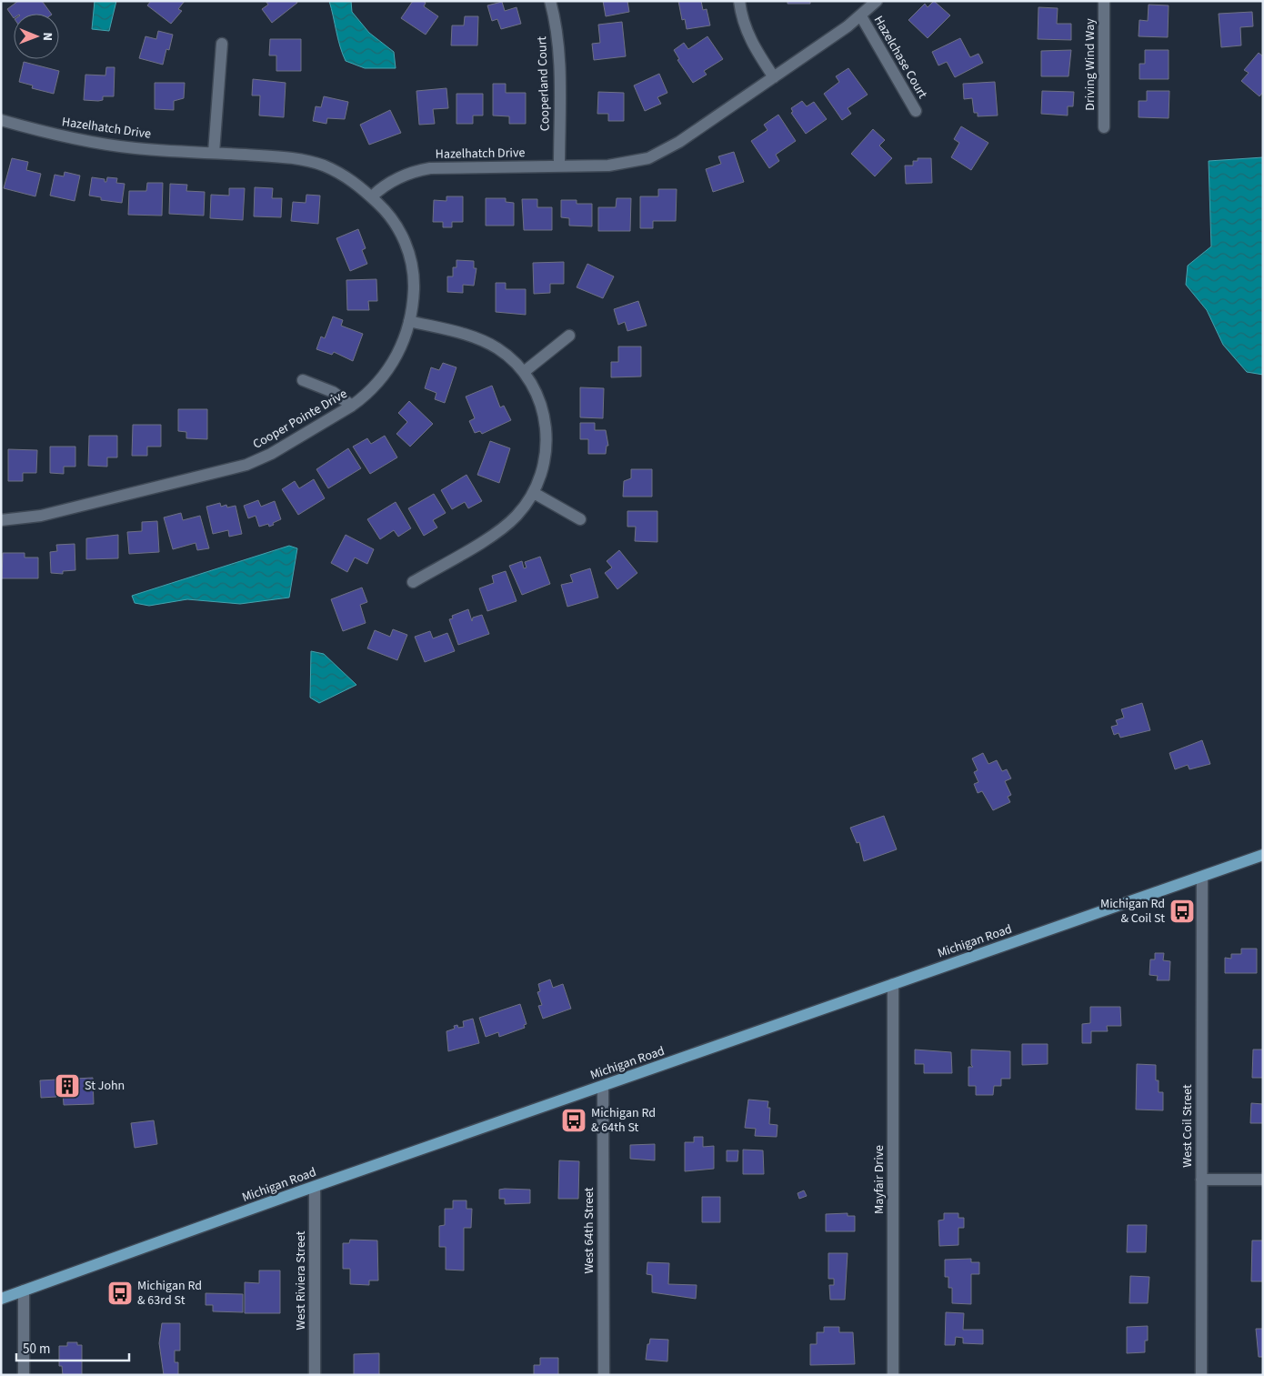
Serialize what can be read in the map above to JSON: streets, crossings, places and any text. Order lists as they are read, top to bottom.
{
  "streets": {
    "main road": ["Michigan Road"],
    "street": [
      "Hazelchase Court",
      "Driving Wind Way",
      "Cooperland Court",
      "Hazelhatch Drive",
      "Cooper Pointe Drive",
      "West Coil Street",
      "Mayfair Drive",
      "West 64th Street",
      "West Riviera Street"
    ]
  },
  "crossings": [
    ["Hazelchase Court", "Hazelhatch Drive"],
    ["Cooperland Court", "Hazelhatch Drive"],
    ["Hazelhatch Drive", "Cooper Pointe Drive"],
    ["Michigan Road", "West Coil Street"],
    ["Michigan Road", "Mayfair Drive"],
    ["Michigan Road", "West 64th Street"],
    ["Michigan Road", "West Riviera Street"]
  ],
  "places": {
    "bus stop": ["Michigan Rd & Coil St", "Michigan Rd & 64th St", "Michigan Rd & 63rd St"],
    "building": ["St John"]
  },
  "scale_bar": "50 m",
  "north": "right"
}
